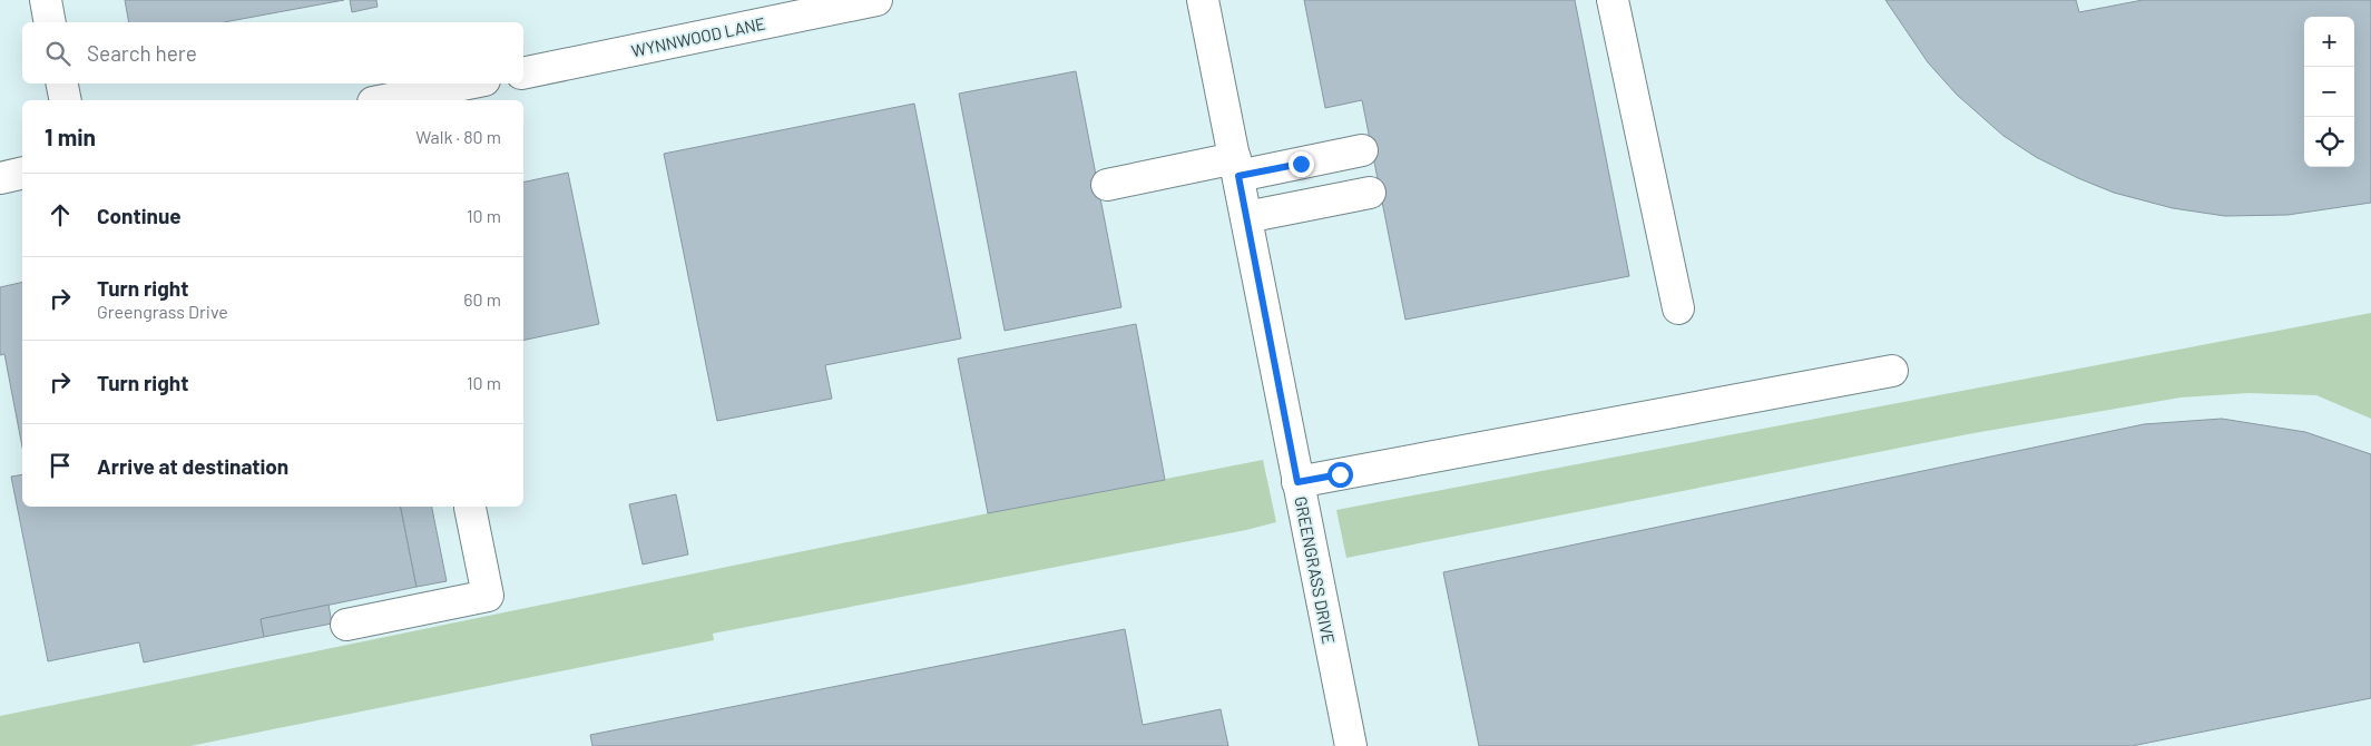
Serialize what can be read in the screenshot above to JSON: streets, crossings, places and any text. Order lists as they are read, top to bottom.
{
  "streets": {
    "street": ["WYNNWOOD LANE", "GREENGRASS DRIVE"]
  },
  "page": {
    "map_buttons": ["+", "−"],
    "search": "Search here",
    "heading": ["1 min", "Walk · 80 m"],
    "list": [
      ["Continue", "10 m"],
      ["Turn right", "Greengrass Drive", "60 m"],
      ["Turn right", "10 m"],
      "Arrive at destination"
    ]
  }
}
